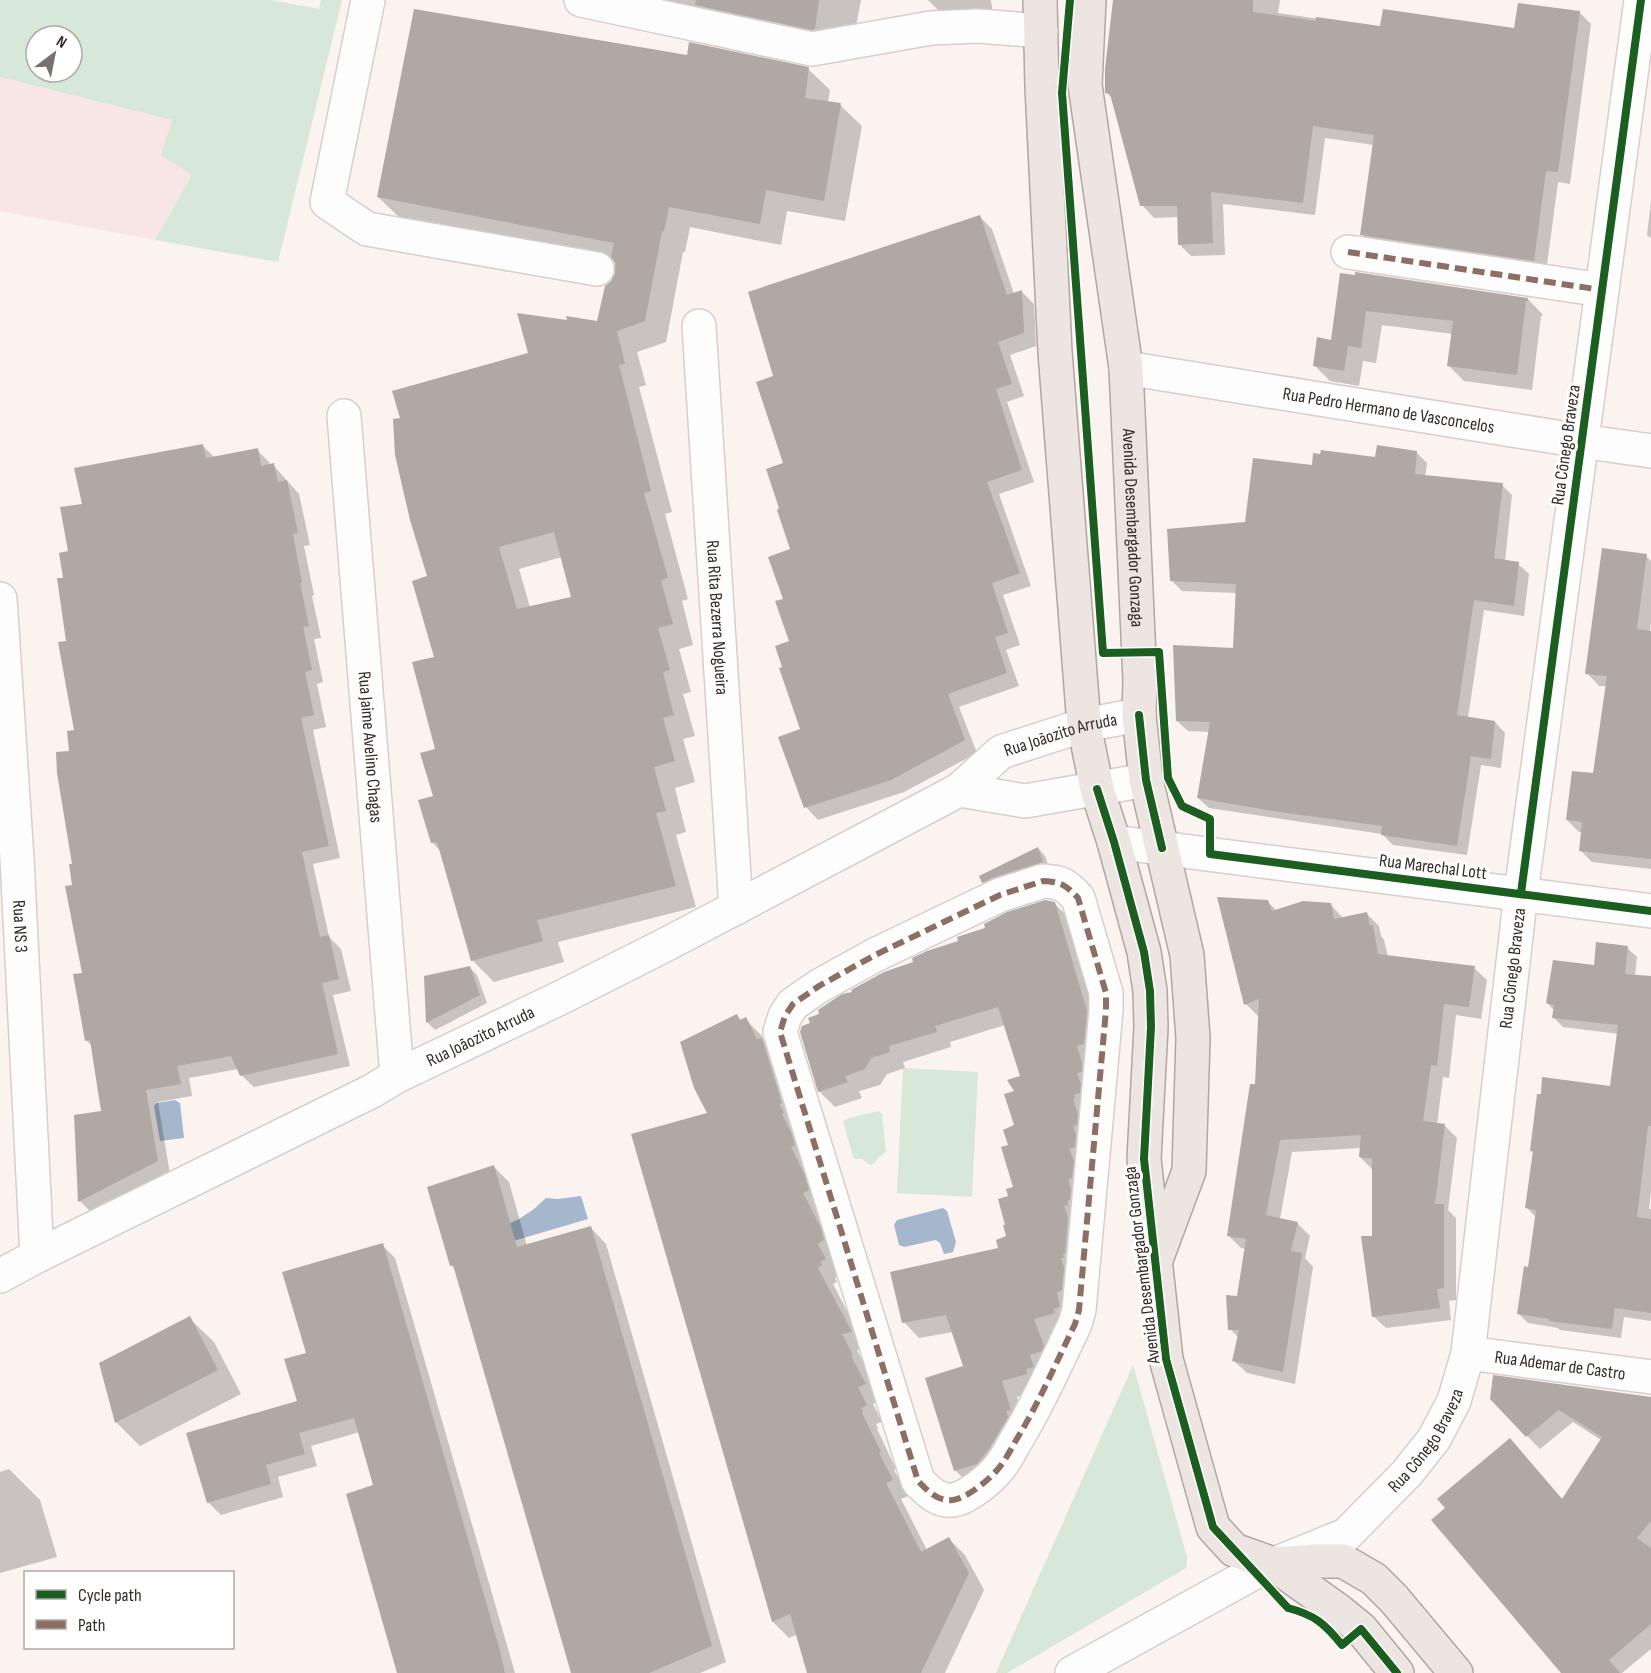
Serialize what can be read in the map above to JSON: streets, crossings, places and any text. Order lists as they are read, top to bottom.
{
  "streets": {
    "main road": ["Avenida Desembargador Gonzaga"],
    "street": [
      "Rua Pedro Hermano de Vasconcelos",
      "Rua Cônego Braveza",
      "Rua Rita Bezerra Nogueira",
      "Rua Joãozito Arruda",
      "Rua Jaime Avelino Chagas",
      "Rua Marechal Lott",
      "Rua NS 3",
      "Rua Ademar de Castro"
    ]
  },
  "crossings": [
    ["Rua Pedro Hermano de Vasconcelos", "Rua Cônego Braveza"],
    ["Rua Pedro Hermano de Vasconcelos", "Avenida Desembargador Gonzaga"],
    ["Rua Cônego Braveza", "Avenida Desembargador Gonzaga"],
    ["Rua Cônego Braveza", "Rua Marechal Lott"],
    ["Rua Cônego Braveza", "Rua Ademar de Castro"],
    ["Avenida Desembargador Gonzaga", "Rua Joãozito Arruda"],
    ["Avenida Desembargador Gonzaga", "Rua Marechal Lott"],
    ["Rua Rita Bezerra Nogueira", "Rua Joãozito Arruda"],
    ["Rua Joãozito Arruda", "Rua Jaime Avelino Chagas"],
    ["Rua Joãozito Arruda", "Rua NS 3"]
  ],
  "legend": ["Cycle path", "Path"],
  "north": "top right"
}
